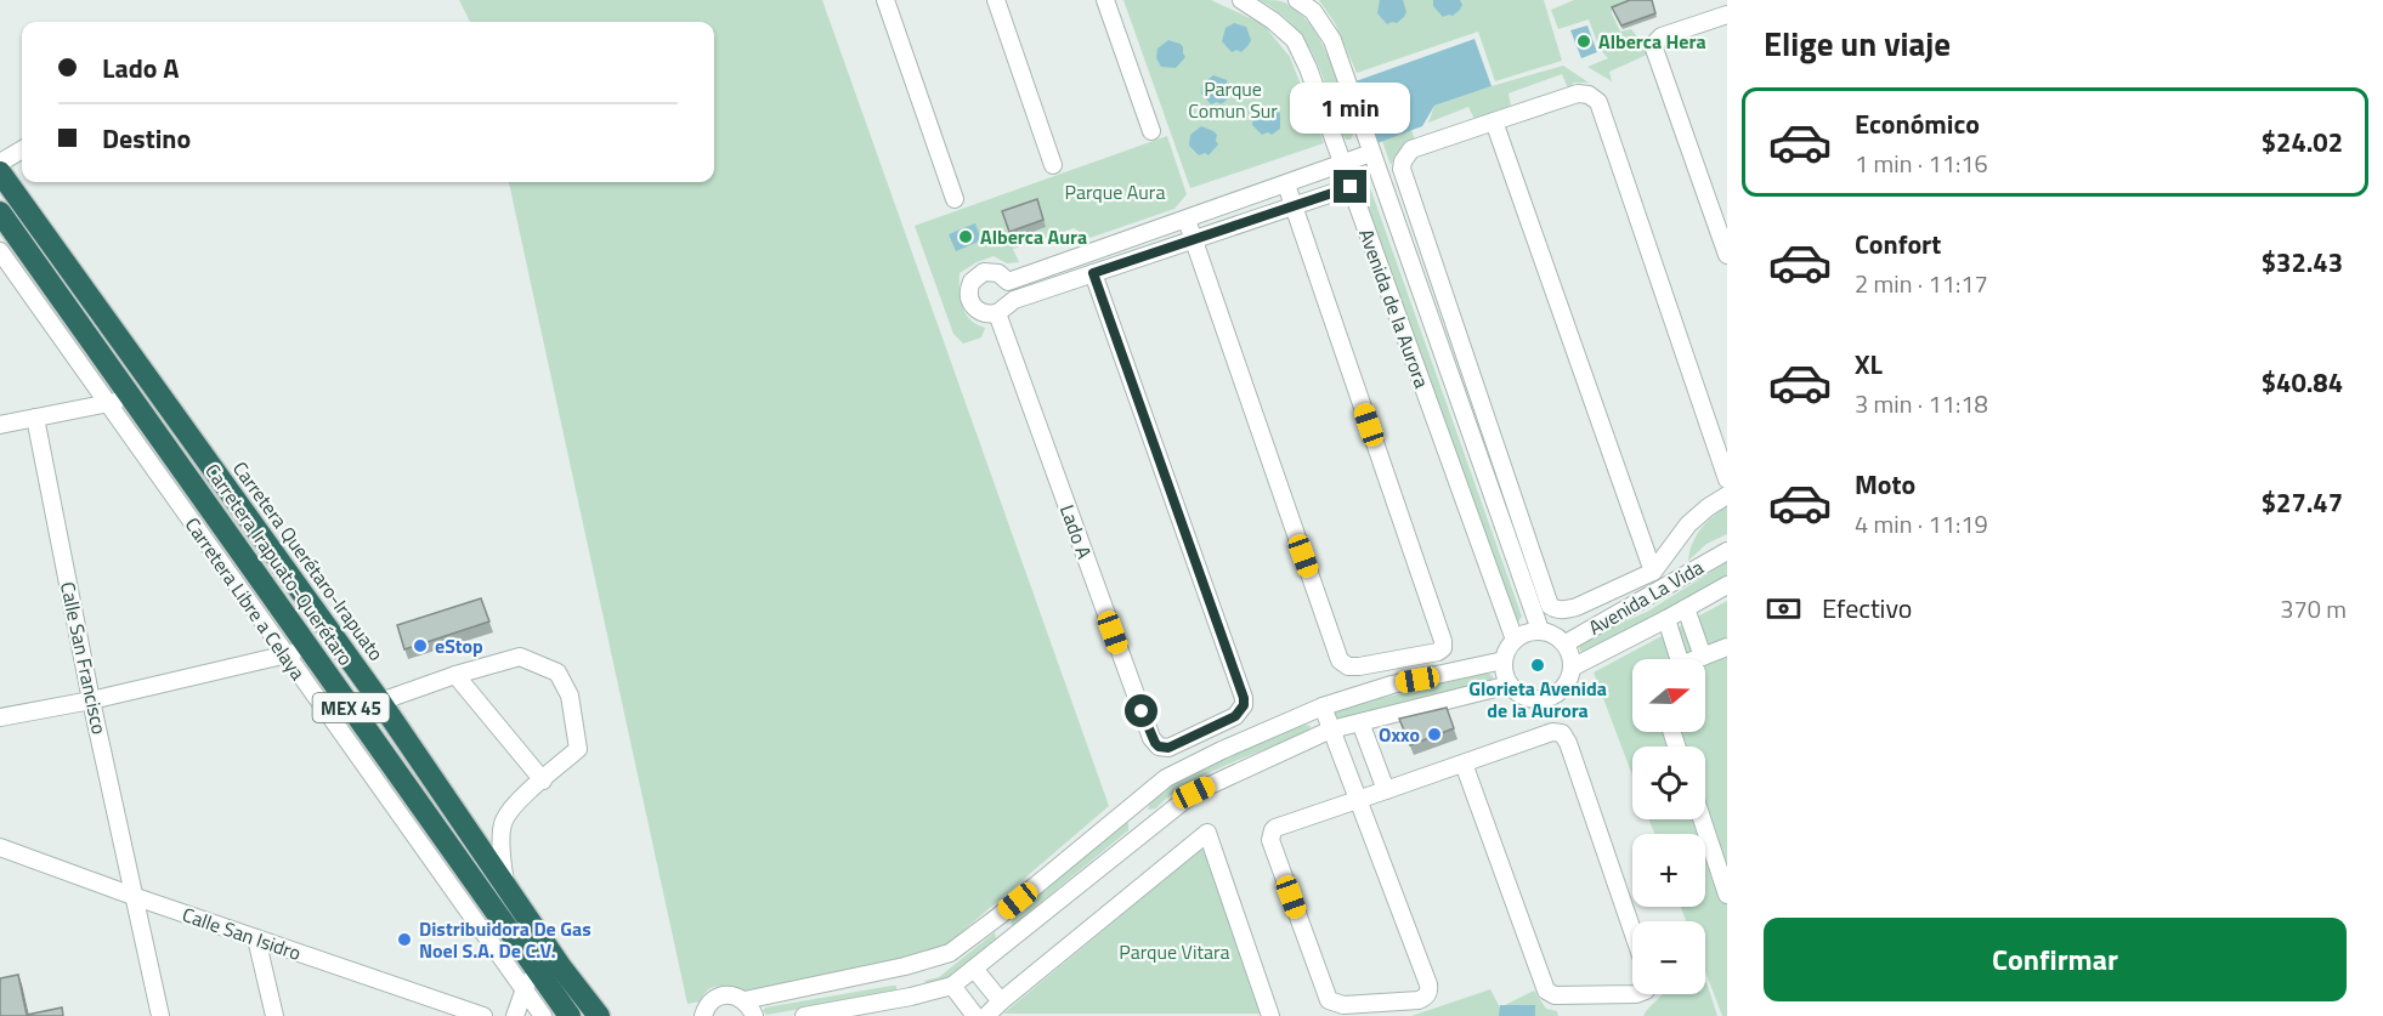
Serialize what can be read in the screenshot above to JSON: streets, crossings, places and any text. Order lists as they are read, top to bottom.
{
  "streets": {
    "highway": ["Carretera Querétaro-Irapuato", "Carretera Irapuato-Querétaro", "MEX 45"],
    "street": [
      "Avenida de la Aurora",
      "Lado A",
      "Avenida La Vida",
      "Carretera Libre a Celaya",
      "Calle San Francisco",
      "Calle San Isidro"
    ]
  },
  "crossings": [
    ["Avenida de la Aurora", "Avenida La Vida"],
    ["Calle San Francisco", "Calle San Isidro"]
  ],
  "parks": ["Parque Comun Sur", "Parque Aura", "Parque Vitara"],
  "places": [
    "Alberca Hera",
    "Alberca Aura",
    "eStop",
    "Glorieta Avenida de la Aurora",
    "Oxxo",
    "Distribuidora De Gas Noel S.A. De C.V."
  ],
  "north": "right",
  "page": {
    "heading": "Elige un viaje",
    "banner": ["Lado A", "Destino"],
    "bubble": "1 min",
    "list": [
      {
        "name": "Económico",
        "note": "1 min · 11:16",
        "value": "$24.02"
      },
      {
        "name": "Confort",
        "note": "2 min · 11:17",
        "value": "$32.43"
      },
      {
        "name": "XL",
        "note": "3 min · 11:18",
        "value": "$40.84"
      },
      {
        "name": "Moto",
        "note": "4 min · 11:19",
        "value": "$27.47"
      }
    ],
    "pay": ["Efectivo", "370 m"],
    "map_buttons": ["+", "−"],
    "buttons": "Confirmar"
  }
}
